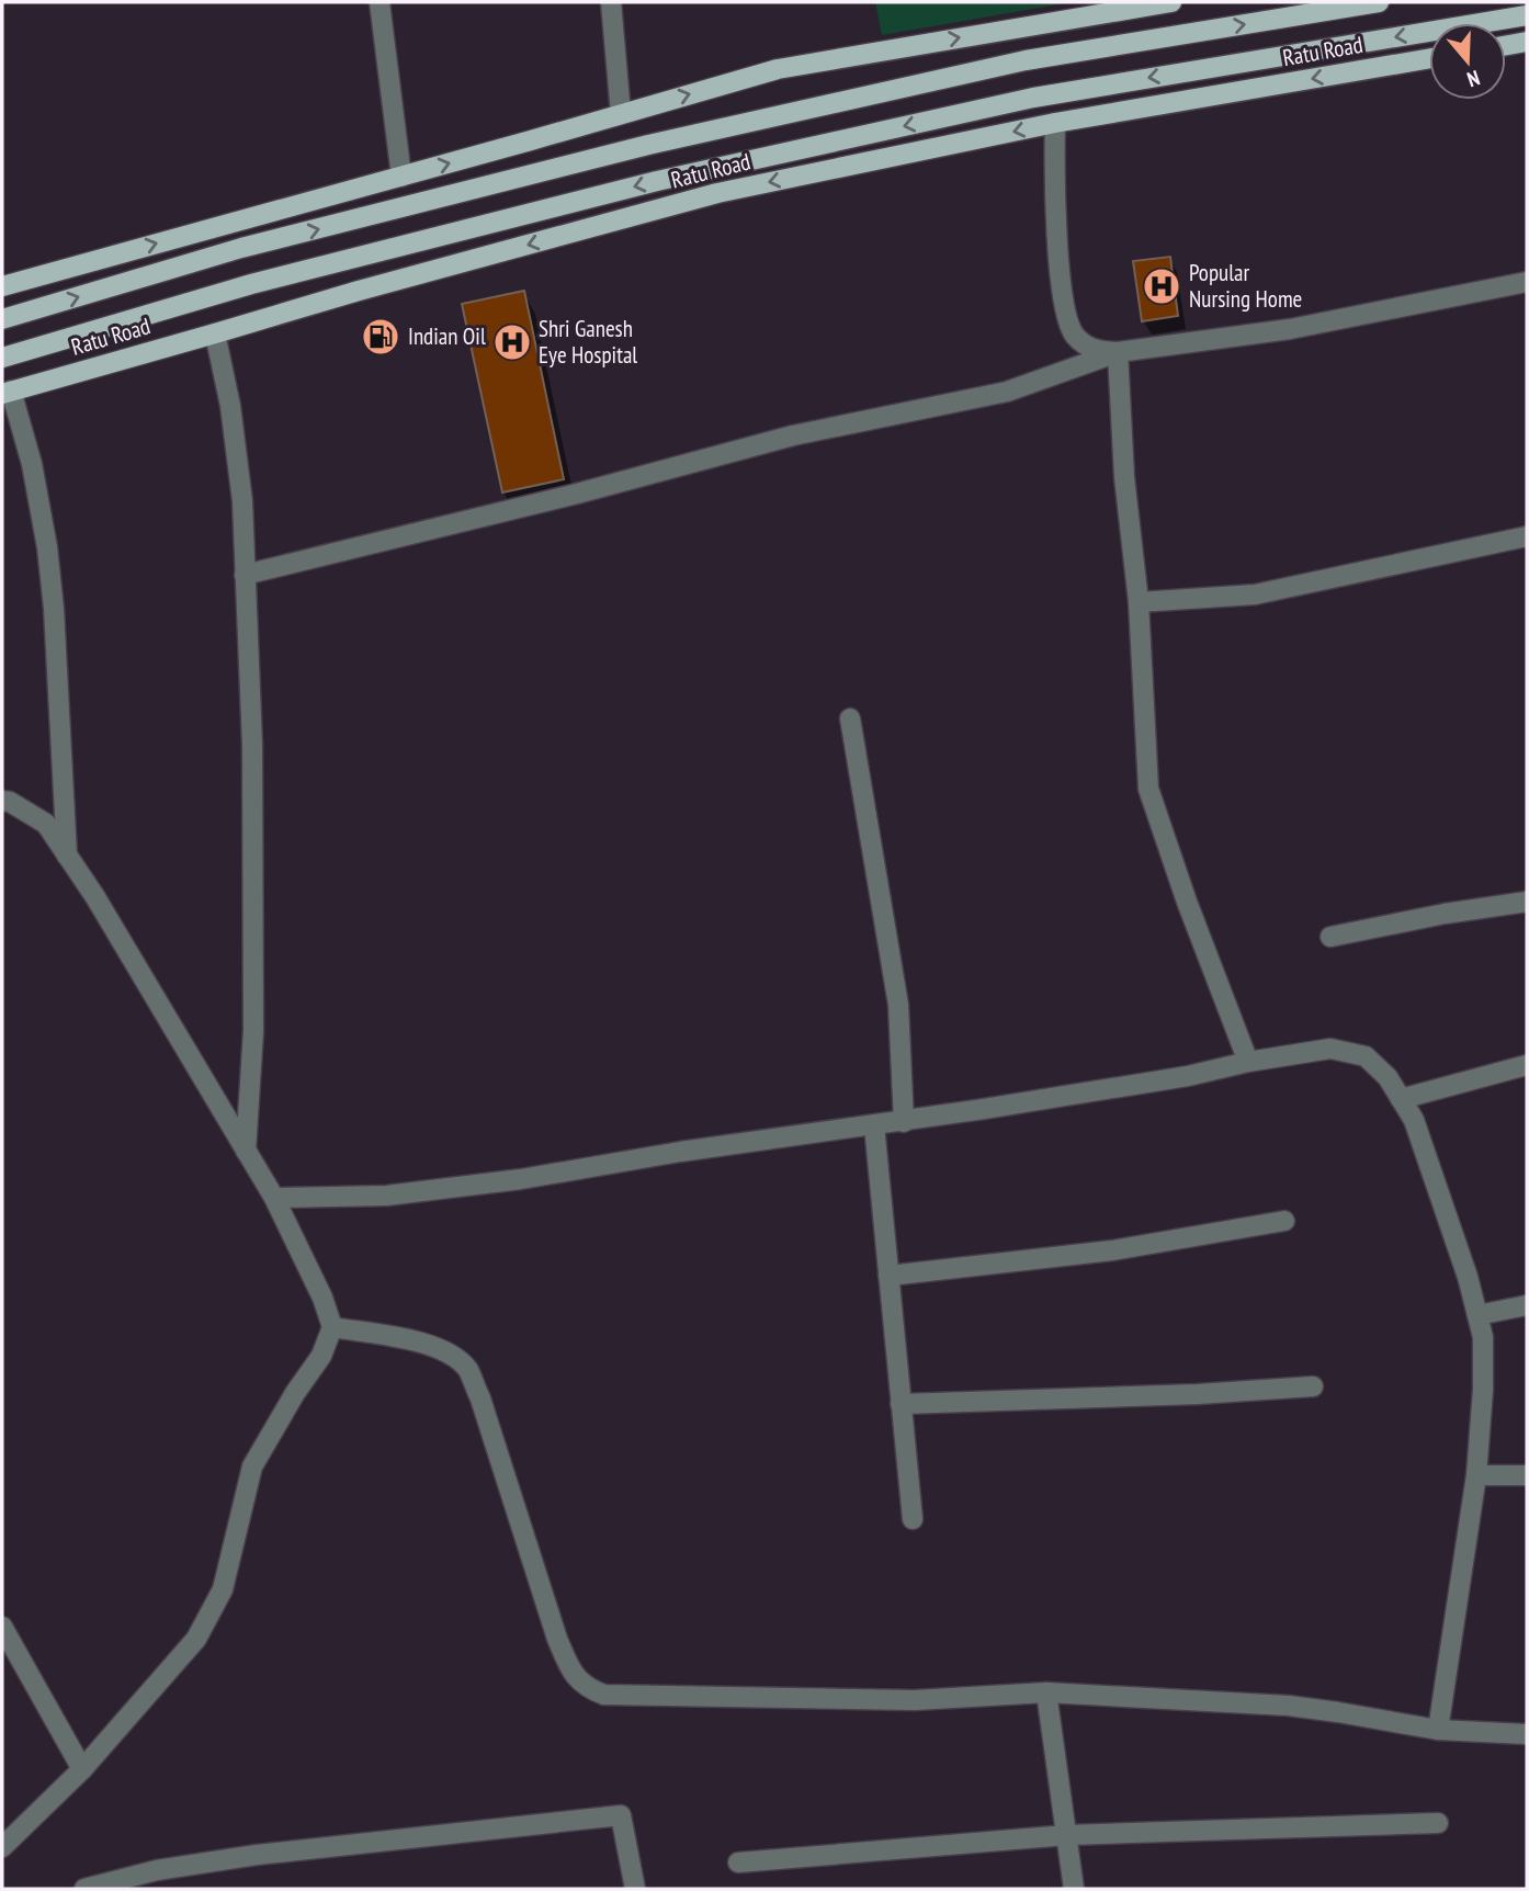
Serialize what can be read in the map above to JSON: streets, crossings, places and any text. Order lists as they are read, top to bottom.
{
  "streets": {
    "main road": ["Ratu Road"]
  },
  "places": {
    "hospital": ["Popular Nursing Home", "Shri Ganesh Eye Hospital"],
    "fuel station": ["Indian Oil"]
  },
  "north": "bottom"
}
